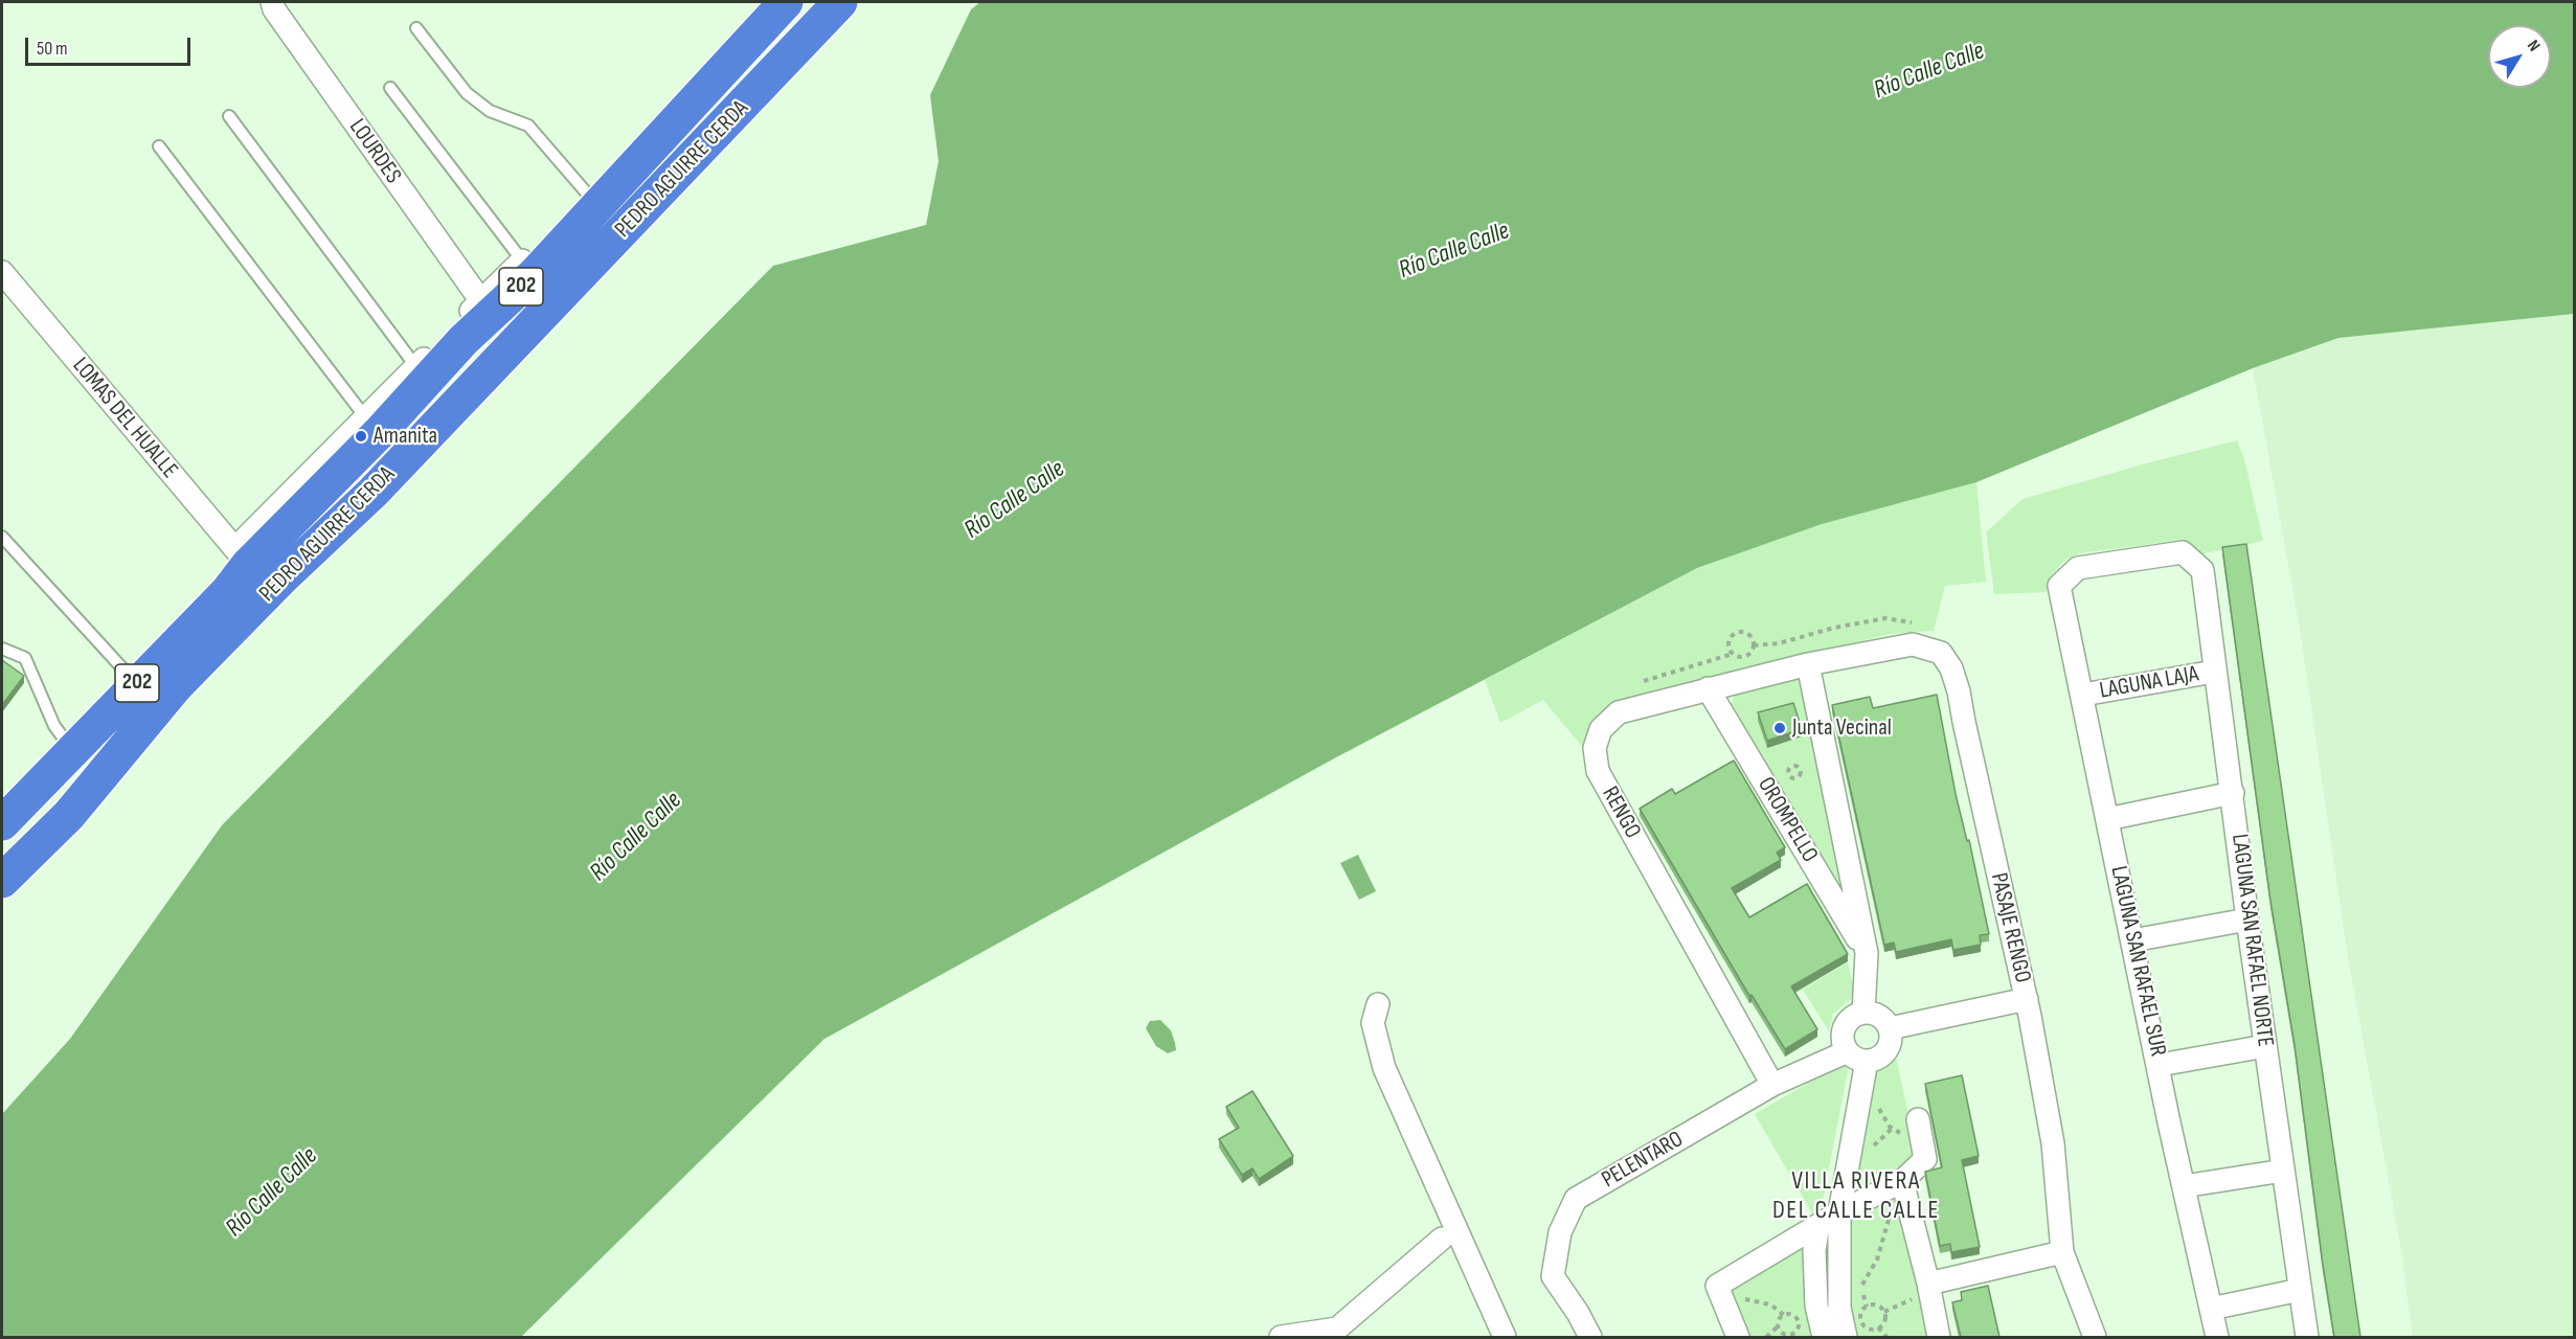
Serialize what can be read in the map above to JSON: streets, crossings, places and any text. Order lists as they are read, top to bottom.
{
  "streets": {
    "highway": ["PEDRO AGUIRRE CERDA", "202"],
    "street": [
      "LOURDES",
      "LOMAS DEL HUALLE",
      "LAGUNA LAJA",
      "RENGO",
      "OROMPELLO",
      "PASAJE RENGO",
      "LAGUNA SAN RAFAEL NORTE",
      "LAGUNA SAN RAFAEL SUR",
      "PELENTARO"
    ]
  },
  "crossings": [
    ["PEDRO AGUIRRE CERDA", "LOMAS DEL HUALLE"],
    ["LAGUNA LAJA", "LAGUNA SAN RAFAEL NORTE"],
    ["LAGUNA LAJA", "LAGUNA SAN RAFAEL SUR"],
    ["RENGO", "OROMPELLO"],
    ["RENGO", "PASAJE RENGO"],
    ["RENGO", "PELENTARO"],
    ["OROMPELLO", "PASAJE RENGO"],
    ["OROMPELLO", "PELENTARO"],
    ["LAGUNA SAN RAFAEL NORTE", "LAGUNA SAN RAFAEL SUR"]
  ],
  "districts": ["VILLA RIVERA DEL CALLE CALLE"],
  "water": ["Río Calle Calle"],
  "places": ["Amanita", "Junta Vecinal"],
  "scale_bar": "50 m",
  "north": "top right"
}
